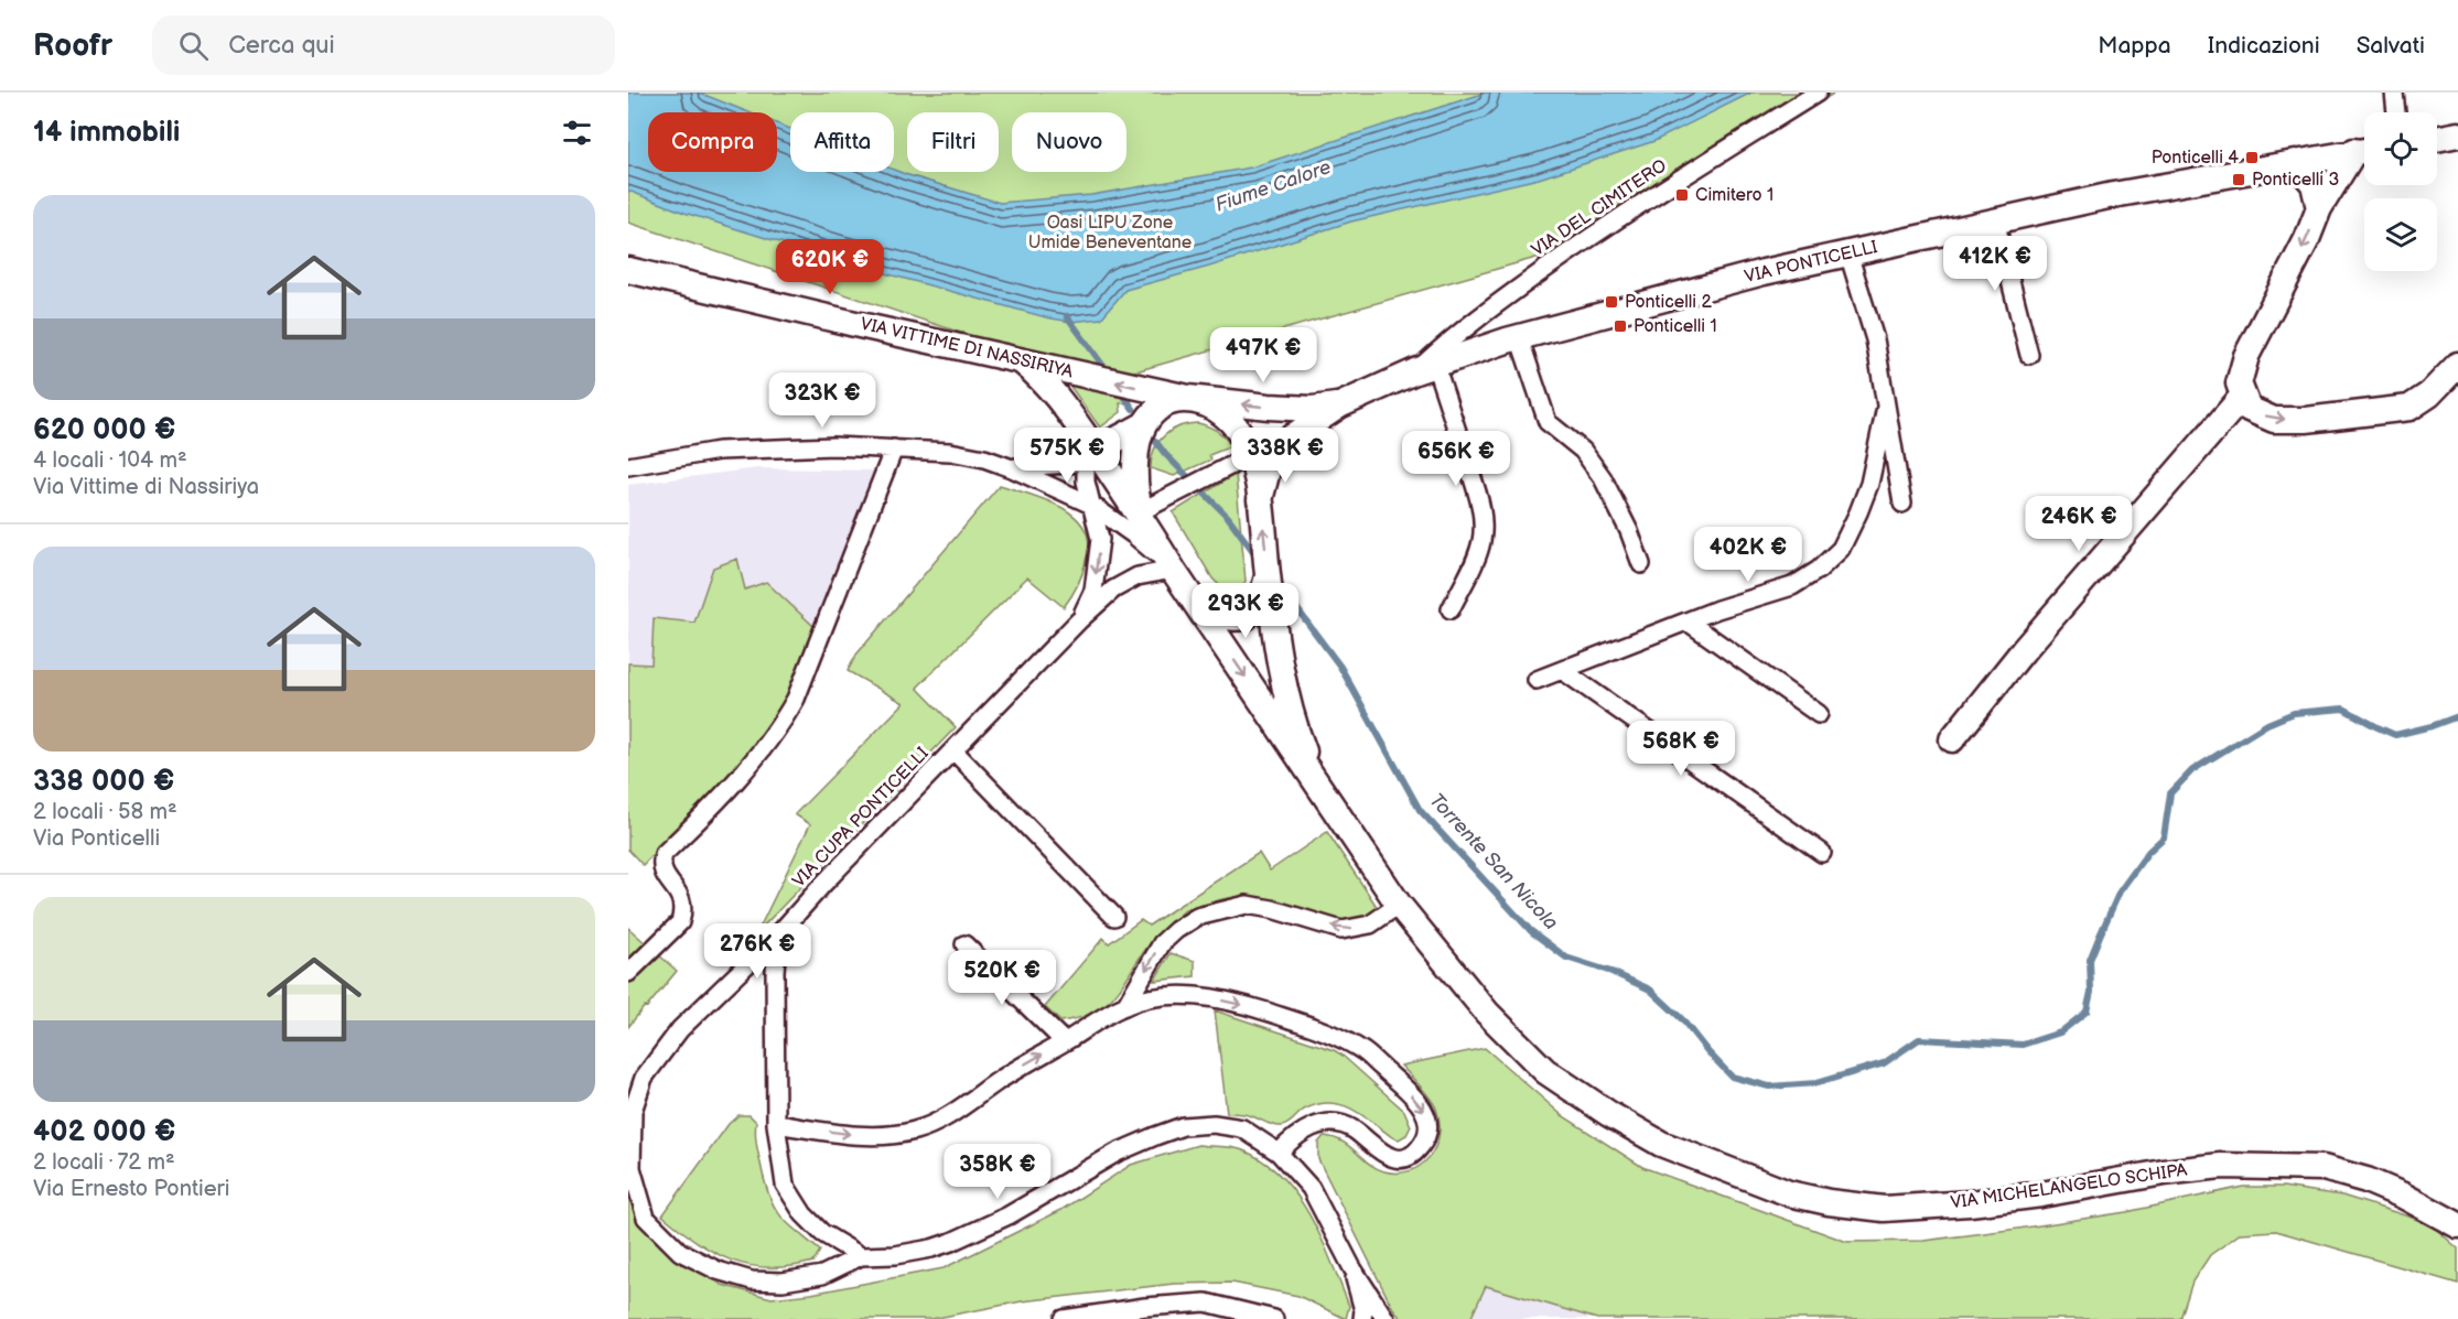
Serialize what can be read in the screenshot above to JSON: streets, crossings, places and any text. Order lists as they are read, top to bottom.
{
  "streets": {
    "main road": ["VIA PONTICELLI", "VIA VITTIME DI NASSIRIYA", "VIA MICHELANGELO SCHIPA"],
    "street": ["VIA DEL CIMITERO", "VIA CUPA PONTICELLI"]
  },
  "crossings": [
    ["VIA DEL CIMITERO", "VIA PONTICELLI"],
    ["VIA PONTICELLI", "VIA VITTIME DI NASSIRIYA"]
  ],
  "water": ["Fiume Calore", "Torrente San Nicola"],
  "parks": ["Oasi LIPU Zone Umide Beneventane"],
  "places": {
    "transit": [
      "Ponticelli 4",
      "Ponticelli 3",
      "Cimitero 1",
      "Ponticelli 2",
      "Ponticelli 1"
    ]
  },
  "page": {
    "header": "Roofr",
    "search": "Cerca qui",
    "nav": ["Mappa", "Indicazioni", "Salvati"],
    "heading": "14 immobili",
    "chip": [
      "Compra",
      "Affitta",
      "Filtri",
      "Nuovo"
    ],
    "list": [
      {
        "name": "620 000 €",
        "note": "4 locali · 104 m² · Via Vittime di Nassiriya"
      },
      {
        "name": "338 000 €",
        "note": "2 locali · 58 m² · Via Ponticelli"
      },
      {
        "name": "402 000 €",
        "note": "2 locali · 72 m² · Via Ernesto Pontieri"
      }
    ],
    "price": [
      "412K €",
      "620K €",
      "497K €",
      "323K €",
      "575K €",
      "338K €",
      "656K €",
      "246K €",
      "402K €",
      "293K €",
      "568K €",
      "276K €",
      "520K €",
      "358K €"
    ]
  }
}
